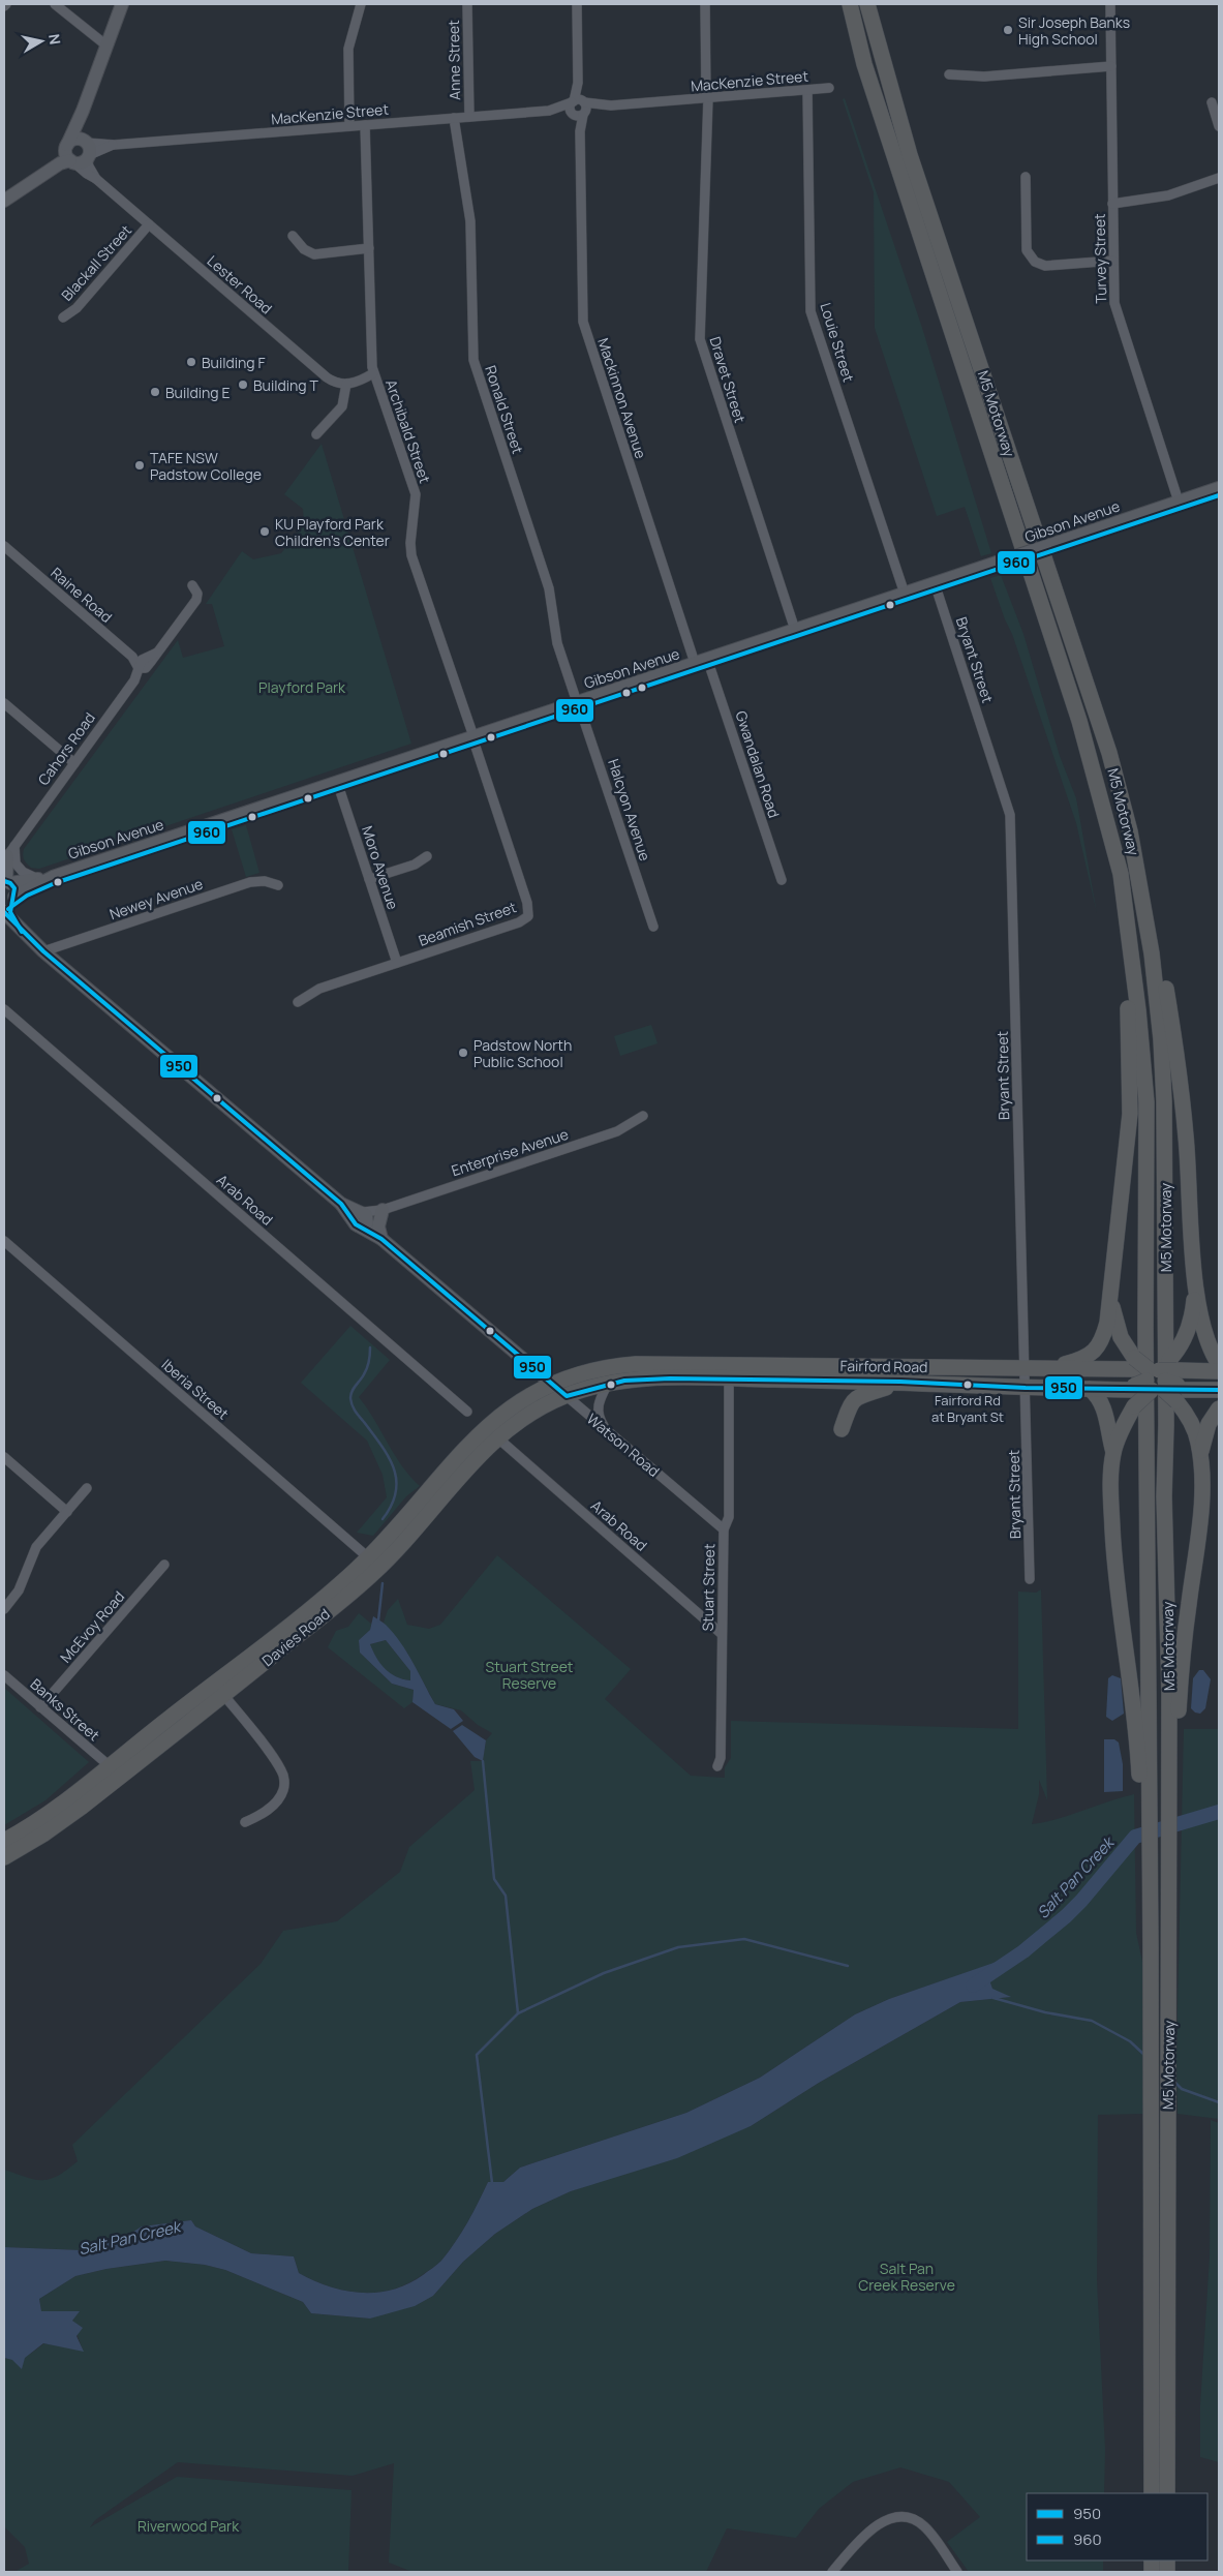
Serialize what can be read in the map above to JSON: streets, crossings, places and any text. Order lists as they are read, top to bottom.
{
  "streets": {
    "highway": [
      "M5 Motorway",
      "Fairford Road",
      "Watson Road",
      "Davies Road"
    ],
    "main road": ["Gibson Avenue"],
    "street": [
      "Anne Street",
      "MacKenzie Street",
      "Turvey Street",
      "Blackall Street",
      "Lester Road",
      "Louie Street",
      "Dravet Street",
      "Mackinnon Avenue",
      "Ronald Street",
      "Archibald Street",
      "Raine Road",
      "Bryant Street",
      "Cahors Road",
      "Gwandalan Road",
      "Halcyon Avenue",
      "Moro Avenue",
      "Newey Avenue",
      "Beamish Street",
      "Enterprise Avenue",
      "Arab Road",
      "Iberia Street",
      "Stuart Street",
      "McEvoy Road",
      "Banks Street"
    ]
  },
  "crossings": [
    ["Anne Street", "MacKenzie Street"],
    ["MacKenzie Street", "Lester Road"],
    ["MacKenzie Street", "Louie Street"],
    ["MacKenzie Street", "Dravet Street"],
    ["MacKenzie Street", "Mackinnon Avenue"],
    ["MacKenzie Street", "Ronald Street"],
    ["MacKenzie Street", "Archibald Street"],
    ["Turvey Street", "Gibson Avenue"],
    ["Blackall Street", "Lester Road"],
    ["Louie Street", "Gibson Avenue"],
    ["Dravet Street", "Gibson Avenue"],
    ["Mackinnon Avenue", "Gibson Avenue"],
    ["Mackinnon Avenue", "Gwandalan Road"],
    ["Ronald Street", "Gibson Avenue"],
    ["Ronald Street", "Halcyon Avenue"],
    ["Archibald Street", "Gibson Avenue"],
    ["Archibald Street", "Beamish Street"],
    ["Gibson Avenue", "Bryant Street"],
    ["Gibson Avenue", "Gwandalan Road"],
    ["Gibson Avenue", "Halcyon Avenue"],
    ["Gibson Avenue", "Moro Avenue"],
    ["Gibson Avenue", "Beamish Street"],
    ["Gibson Avenue", "Watson Road"],
    ["Raine Road", "Cahors Road"],
    ["Bryant Street", "Fairford Road"],
    ["Moro Avenue", "Beamish Street"],
    ["Newey Avenue", "Watson Road"],
    ["Enterprise Avenue", "Watson Road"],
    ["Arab Road", "Stuart Street"],
    ["Arab Road", "Davies Road"],
    ["Fairford Road", "Watson Road"],
    ["Fairford Road", "Stuart Street"],
    ["Fairford Road", "Davies Road"],
    ["Iberia Street", "Davies Road"],
    ["Watson Road", "Stuart Street"],
    ["Watson Road", "Davies Road"],
    ["McEvoy Road", "Banks Street"],
    ["Davies Road", "Banks Street"]
  ],
  "water": ["Salt Pan Creek"],
  "parks": [
    "Playford Park",
    "Stuart Street Reserve",
    "Salt Pan Creek Reserve",
    "Riverwood Park"
  ],
  "places": [
    "Sir Joseph Banks High School",
    "Building F",
    "Building T",
    "Building E",
    "TAFE NSW Padstow College",
    "KU Playford Park Children's Center",
    "Padstow North Public School",
    "Fairford Rd at Bryant St"
  ],
  "lines": ["transit line 960", "transit line 950"],
  "legend": ["950", "960"],
  "north": "right"
}
